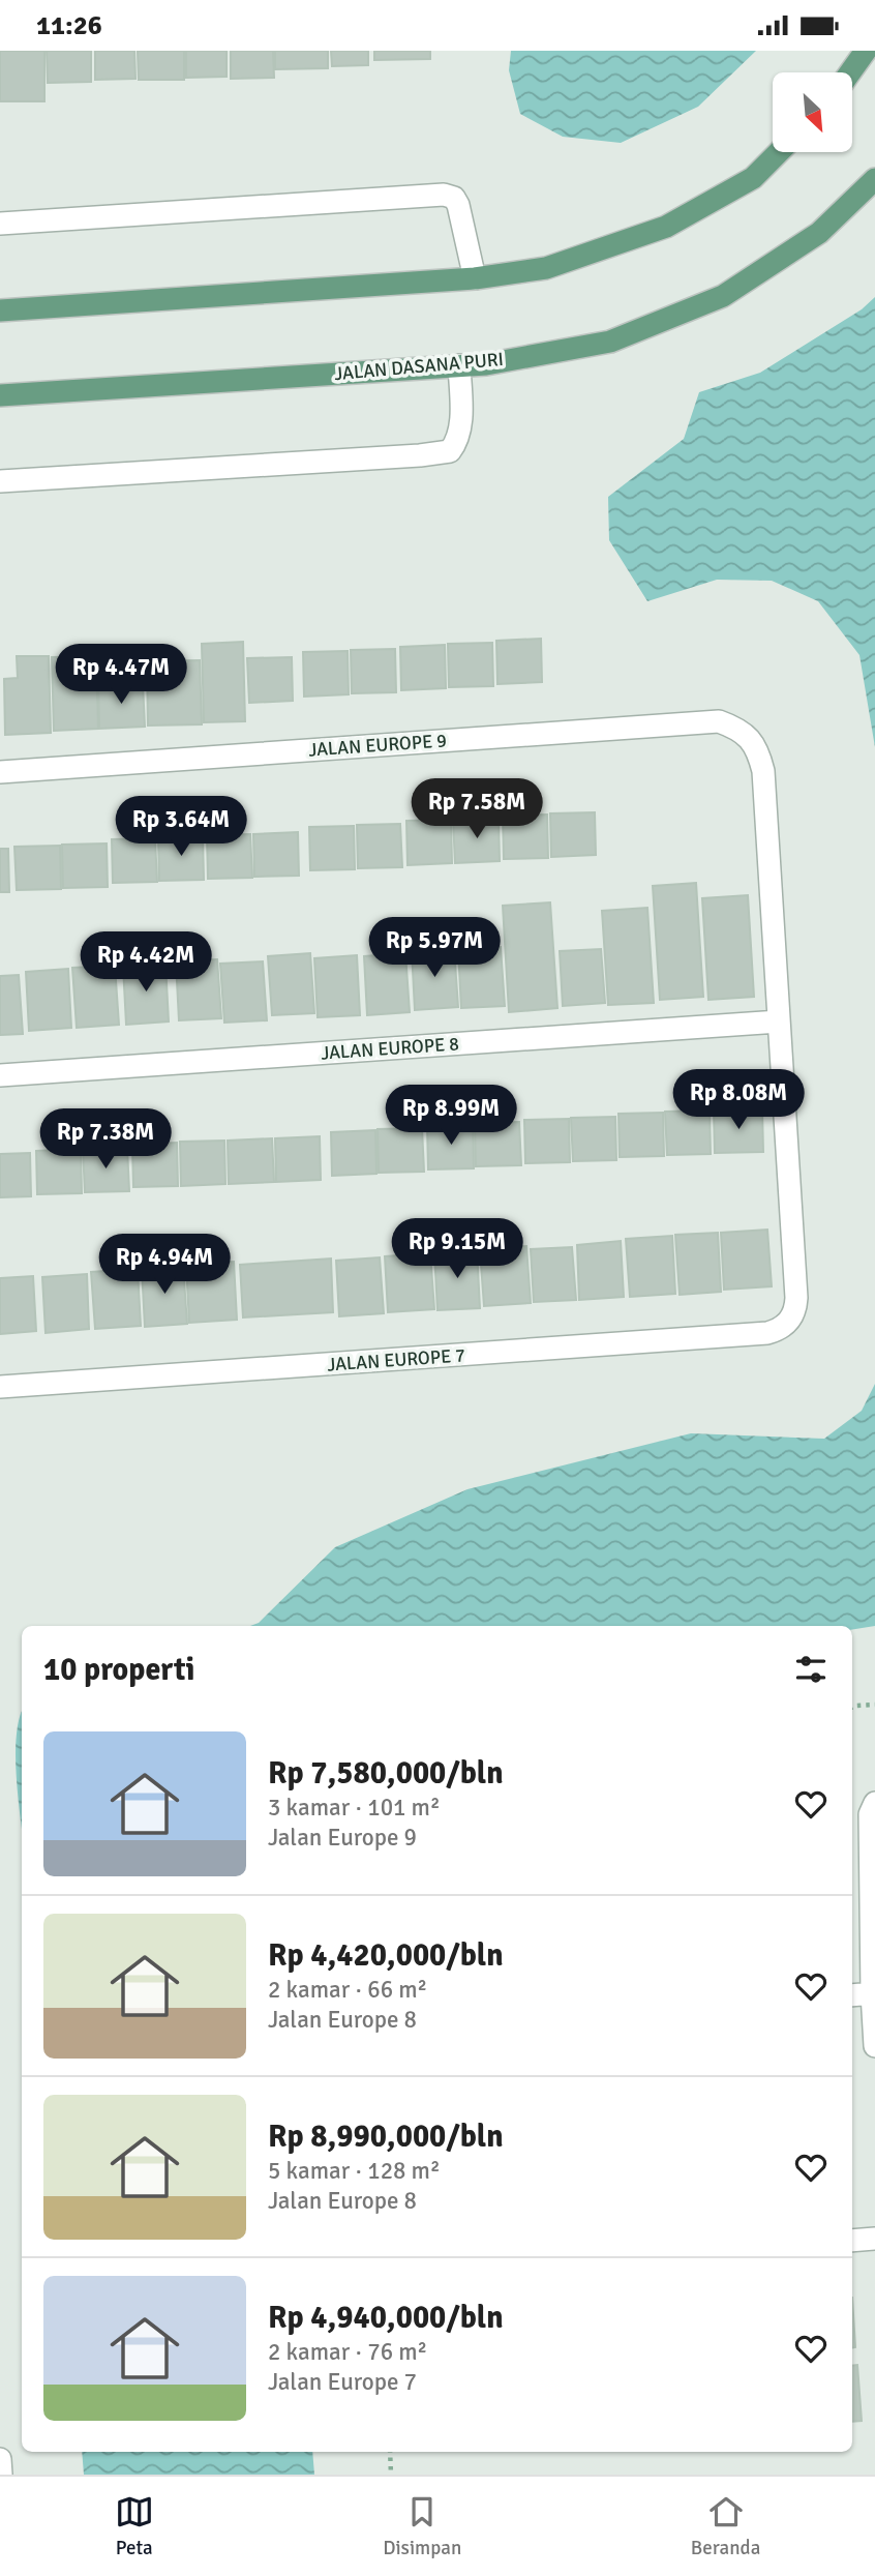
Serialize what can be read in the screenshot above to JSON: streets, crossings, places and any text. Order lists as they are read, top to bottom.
{
  "streets": {
    "main road": ["JALAN DASANA PURI"],
    "street": ["JALAN EUROPE 9", "JALAN EUROPE 8", "JALAN EUROPE 7"]
  },
  "crossings": [
    ["JALAN EUROPE 9", "JALAN EUROPE 8"],
    ["JALAN EUROPE 9", "JALAN EUROPE 7"],
    ["JALAN EUROPE 8", "JALAN EUROPE 7"]
  ],
  "north": "bottom right",
  "page": {
    "status": "11:26",
    "price": [
      "Rp 4.47M",
      "Rp 7.58M",
      "Rp 3.64M",
      "Rp 5.97M",
      "Rp 4.42M",
      "Rp 8.08M",
      "Rp 8.99M",
      "Rp 7.38M",
      "Rp 9.15M",
      "Rp 4.94M"
    ],
    "heading": "10 properti",
    "list": [
      {
        "name": "Rp 7,580,000/bln",
        "note": "3 kamar · 101 m² · Jalan Europe 9"
      },
      {
        "name": "Rp 4,420,000/bln",
        "note": "2 kamar · 66 m² · Jalan Europe 8"
      },
      {
        "name": "Rp 8,990,000/bln",
        "note": "5 kamar · 128 m² · Jalan Europe 8"
      },
      {
        "name": "Rp 4,940,000/bln",
        "note": "2 kamar · 76 m² · Jalan Europe 7"
      }
    ],
    "tabs": ["Peta", "Disimpan", "Beranda"]
  }
}
